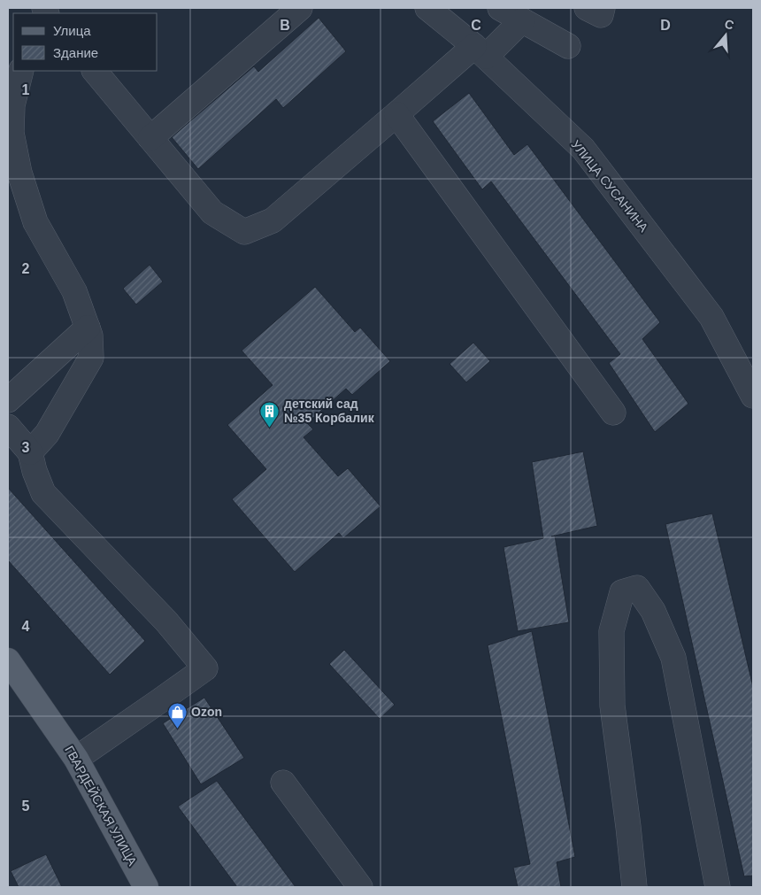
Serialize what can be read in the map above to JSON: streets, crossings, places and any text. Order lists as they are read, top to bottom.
{
  "streets": {
    "main road": ["ГВАРДЕЙСКАЯ УЛИЦА"],
    "street": ["УЛИЦА СУСАНИНА"]
  },
  "places": {
    "building": ["детский сад №35 Корбалик"],
    "shop": ["Ozon"]
  },
  "legend": ["Улица", "Здание"],
  "north": "top",
  "grid": {
    "columns": ["B", "C", "D"],
    "rows": [
      "1",
      "2",
      "3",
      "4",
      "5"
    ]
  }
}
